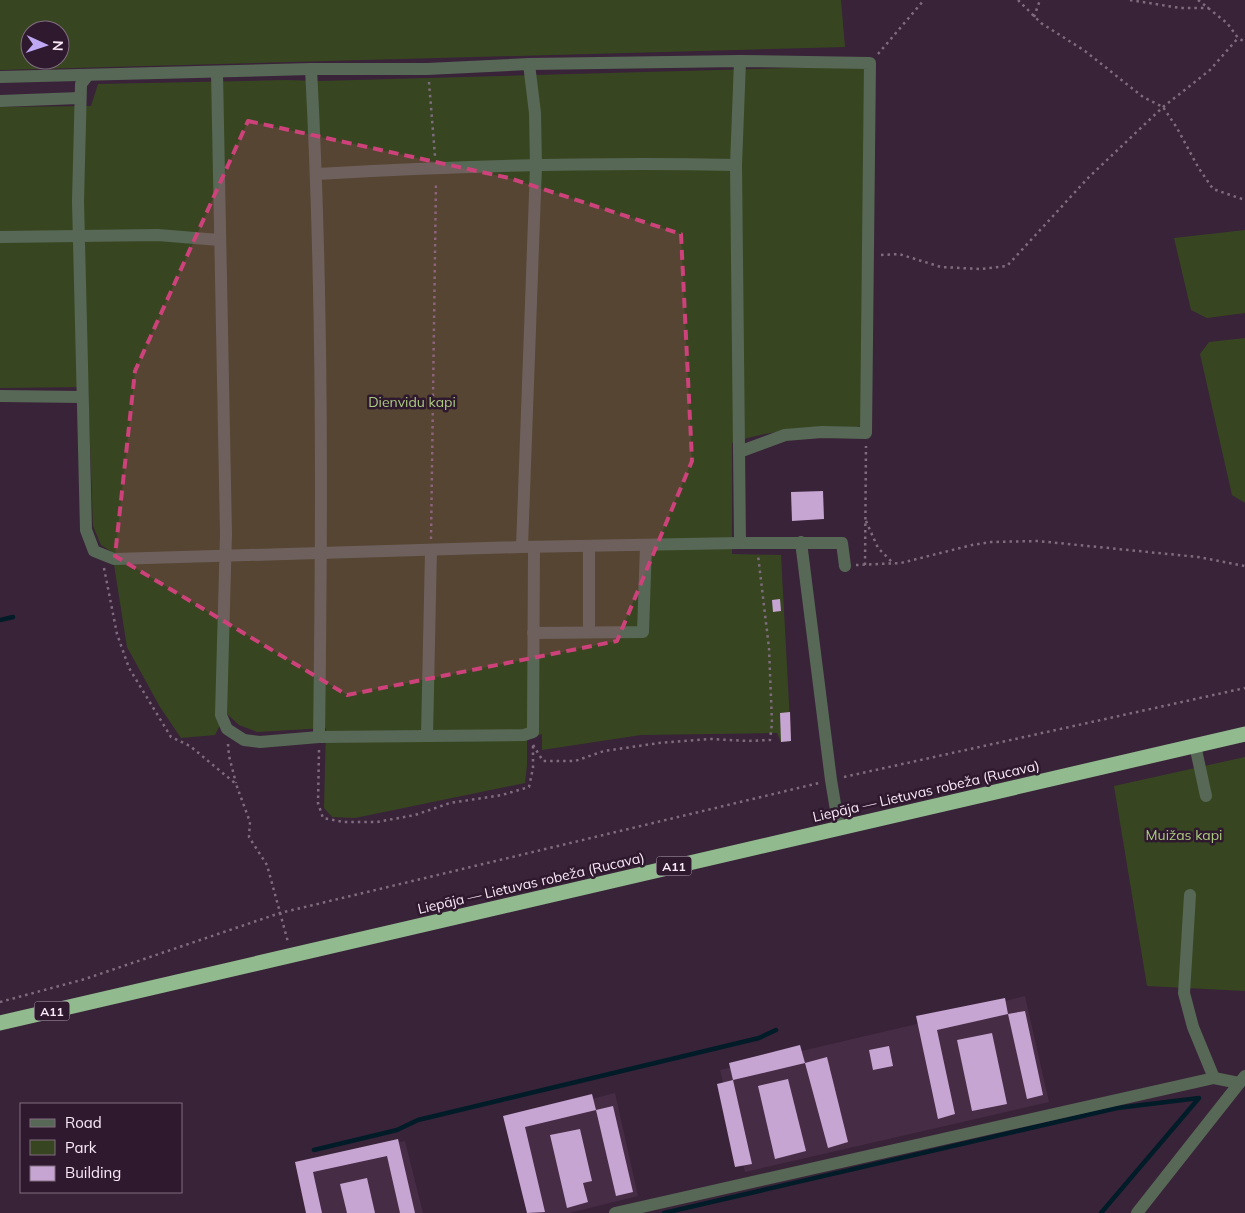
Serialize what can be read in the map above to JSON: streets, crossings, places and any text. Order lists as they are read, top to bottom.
{
  "streets": {
    "highway": ["Liepāja — Lietuvas robeža (Rucava)", "A11"]
  },
  "parks": ["Dienvidu kapi", "Muižas kapi"],
  "legend": ["Road", "Park", "Building"],
  "north": "right"
}
